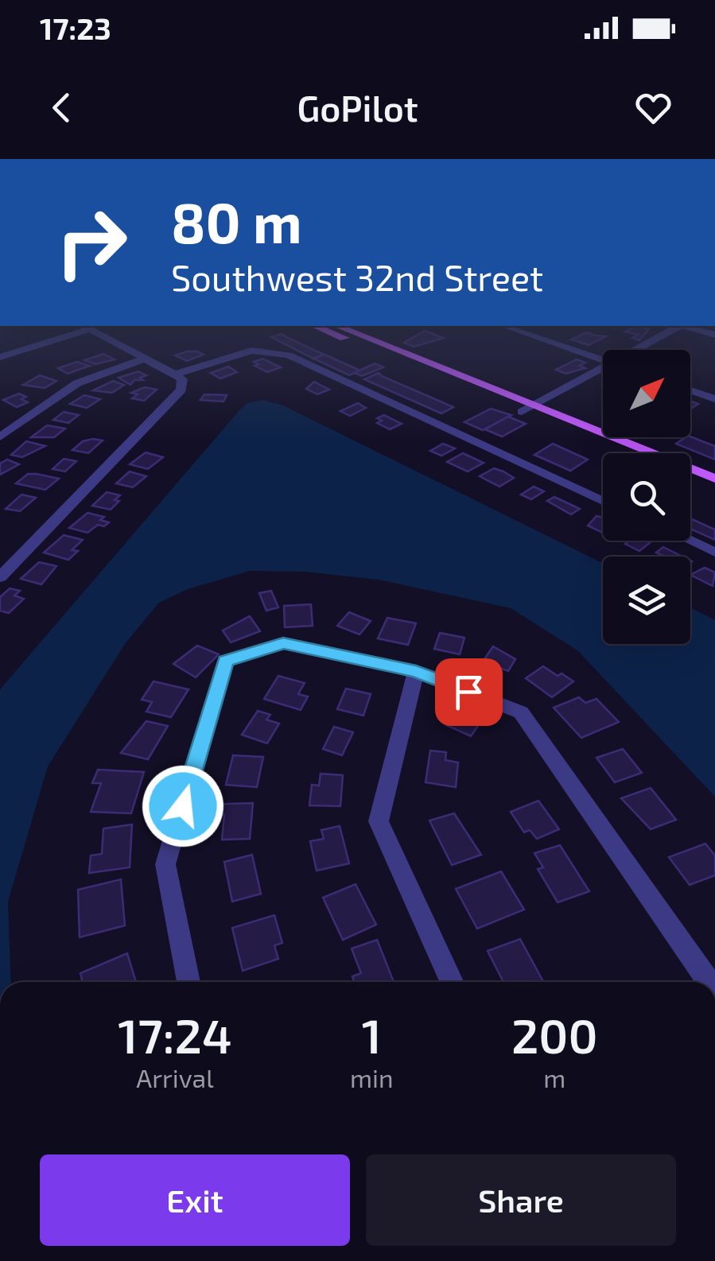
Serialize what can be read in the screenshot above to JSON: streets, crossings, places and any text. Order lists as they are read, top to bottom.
{
  "north": "top right",
  "page": {
    "status": "17:23",
    "header": "GoPilot",
    "turn": ["80 m", "Southwest 32nd Street"],
    "eta": [
      "17:24",
      "Arrival",
      "1",
      "min",
      "200",
      "m"
    ],
    "buttons": ["Exit", "Share"]
  }
}
